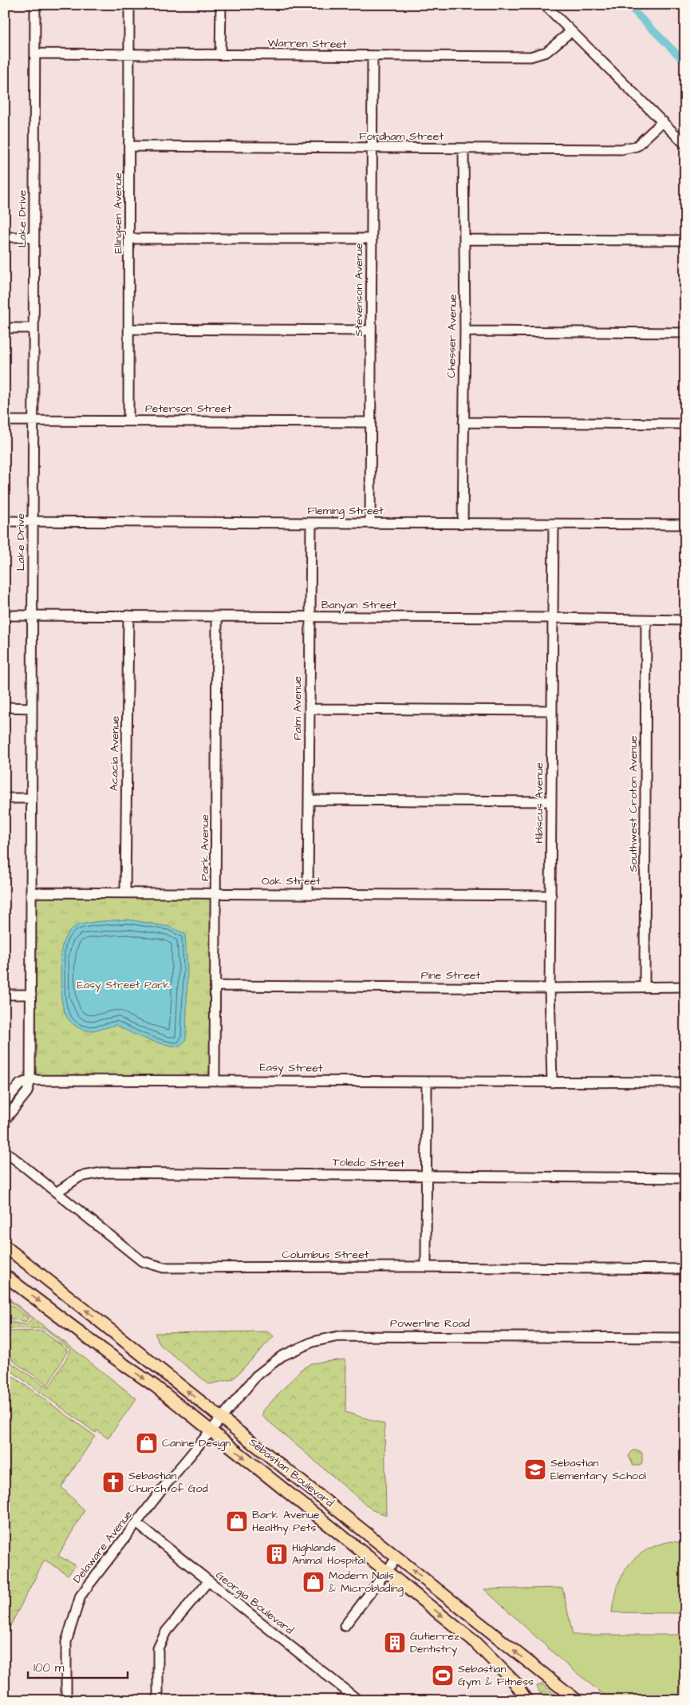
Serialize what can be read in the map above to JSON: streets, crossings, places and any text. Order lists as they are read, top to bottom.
{
  "streets": {
    "main road": ["Sebastian Boulevard"],
    "street": [
      "Warren Street",
      "Fordham Street",
      "Ellingsen Avenue",
      "Lake Drive",
      "Stevenson Avenue",
      "Chesser Avenue",
      "Peterson Street",
      "Fleming Street",
      "Banyan Street",
      "Palm Avenue",
      "Acacia Avenue",
      "Hibiscus Avenue",
      "Southwest Croton Avenue",
      "Park Avenue",
      "Oak Street",
      "Pine Street",
      "Easy Street",
      "Toledo Street",
      "Columbus Street",
      "Powerline Road",
      "Delaware Avenue",
      "Georgia Boulevard"
    ]
  },
  "crossings": [
    ["Warren Street", "Ellingsen Avenue"],
    ["Warren Street", "Lake Drive"],
    ["Warren Street", "Stevenson Avenue"],
    ["Fordham Street", "Ellingsen Avenue"],
    ["Fordham Street", "Stevenson Avenue"],
    ["Fordham Street", "Chesser Avenue"],
    ["Ellingsen Avenue", "Peterson Street"],
    ["Lake Drive", "Peterson Street"],
    ["Lake Drive", "Fleming Street"],
    ["Lake Drive", "Banyan Street"],
    ["Lake Drive", "Oak Street"],
    ["Lake Drive", "Easy Street"],
    ["Stevenson Avenue", "Peterson Street"],
    ["Stevenson Avenue", "Fleming Street"],
    ["Chesser Avenue", "Fleming Street"],
    ["Fleming Street", "Palm Avenue"],
    ["Fleming Street", "Hibiscus Avenue"],
    ["Banyan Street", "Palm Avenue"],
    ["Banyan Street", "Acacia Avenue"],
    ["Banyan Street", "Hibiscus Avenue"],
    ["Banyan Street", "Southwest Croton Avenue"],
    ["Banyan Street", "Park Avenue"],
    ["Palm Avenue", "Oak Street"],
    ["Acacia Avenue", "Oak Street"],
    ["Hibiscus Avenue", "Oak Street"],
    ["Hibiscus Avenue", "Pine Street"],
    ["Hibiscus Avenue", "Easy Street"],
    ["Southwest Croton Avenue", "Pine Street"],
    ["Park Avenue", "Oak Street"],
    ["Park Avenue", "Pine Street"],
    ["Park Avenue", "Easy Street"],
    ["Toledo Street", "Columbus Street"],
    ["Powerline Road", "Sebastian Boulevard"],
    ["Powerline Road", "Delaware Avenue"],
    ["Sebastian Boulevard", "Delaware Avenue"],
    ["Delaware Avenue", "Georgia Boulevard"]
  ],
  "parks": ["Easy Street Park"],
  "places": {
    "shop": ["Canine Design", "Bark Avenue Healthy Pets", "Modern Nails & Microblading"],
    "school or university": ["Sebastian Elementary School"],
    "church": ["Sebastian Church of God"],
    "building": ["Highlands Animal Hospital", "Gutierrez Dentistry"],
    "sports": ["Sebastian Gym & Fitness"]
  },
  "scale_bar": "100 m"
}
